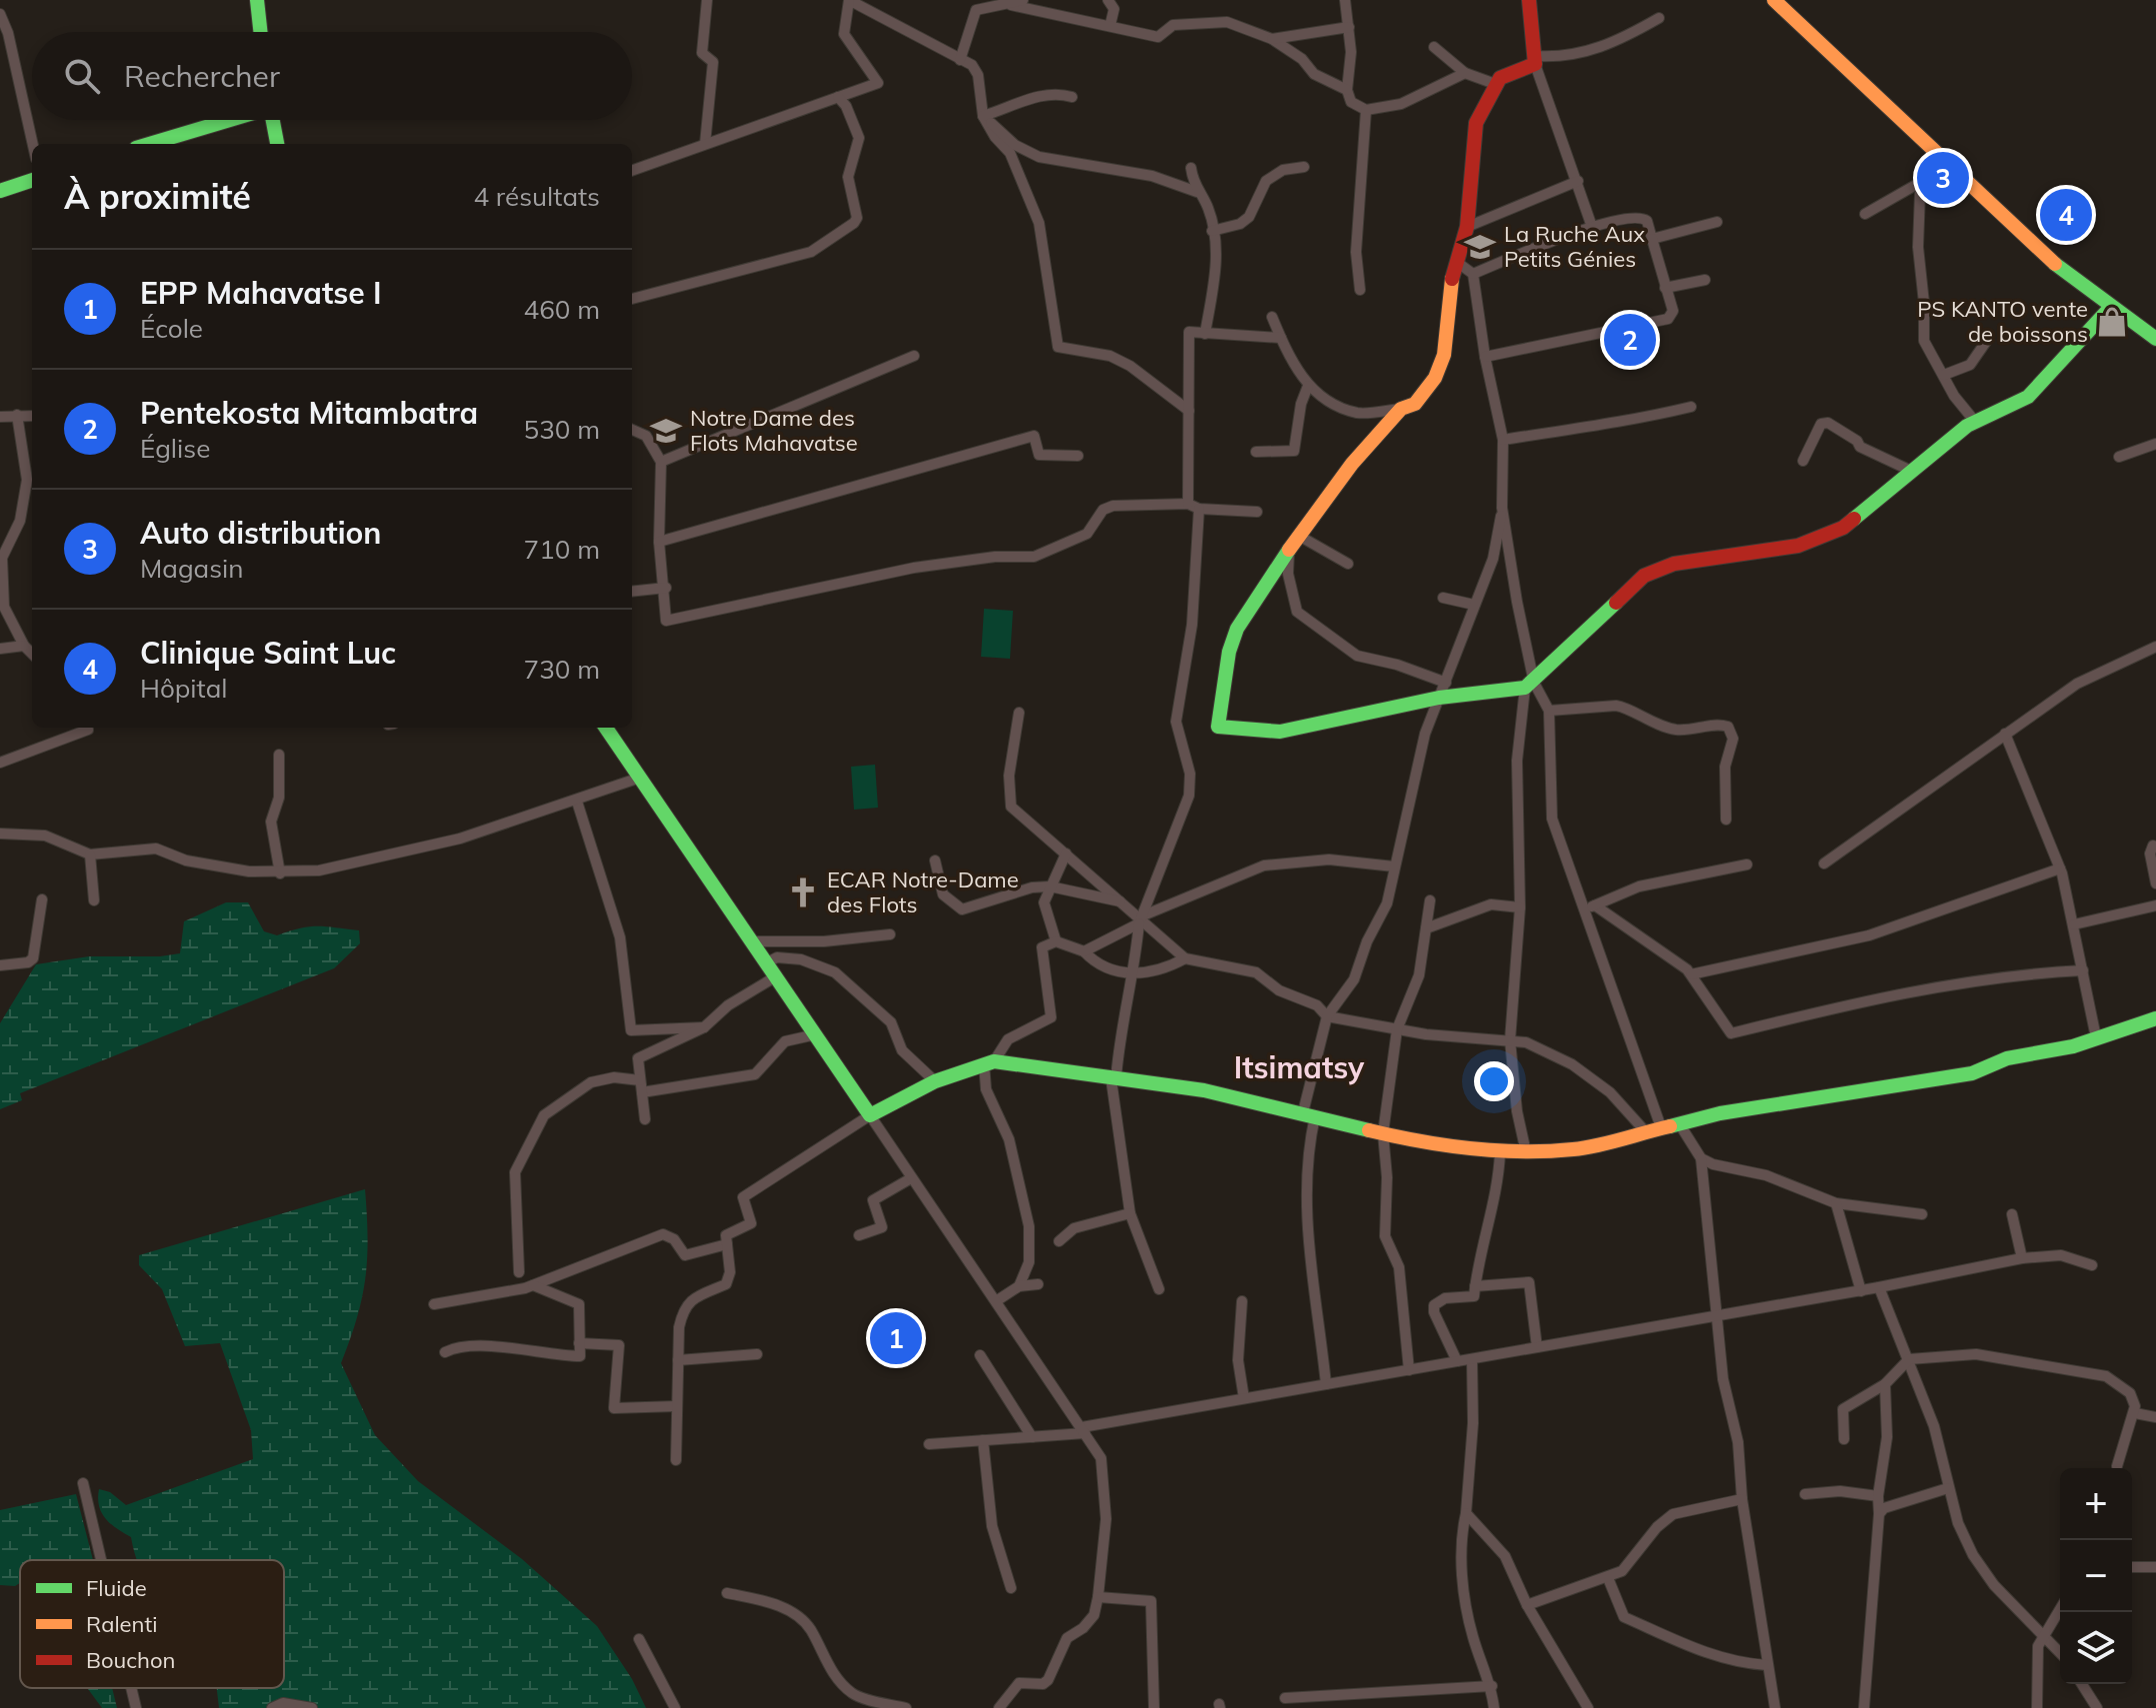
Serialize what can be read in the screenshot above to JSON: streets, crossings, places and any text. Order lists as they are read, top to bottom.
{
  "districts": ["Itsimatsy"],
  "places": {
    "school or university": ["La Ruche Aux Petits Génies", "Notre Dame des Flots Mahavatse"],
    "shop": ["PS KANTO vente de boissons"],
    "church": ["ECAR Notre-Dame des Flots"]
  },
  "legend": ["Fluide", "Ralenti", "Bouchon"],
  "page": {
    "search": "Rechercher",
    "heading": ["À proximité", "4 résultats"],
    "pins": [
      "3",
      "4",
      "2",
      "1"
    ],
    "list": [
      {
        "mark": "1",
        "name": "EPP Mahavatse I",
        "note": "École",
        "value": "460 m"
      },
      {
        "mark": "2",
        "name": "Pentekosta Mitambatra",
        "note": "Église",
        "value": "530 m"
      },
      {
        "mark": "3",
        "name": "Auto distribution",
        "note": "Magasin",
        "value": "710 m"
      },
      {
        "mark": "4",
        "name": "Clinique Saint Luc",
        "note": "Hôpital",
        "value": "730 m"
      }
    ],
    "map_buttons": ["+", "−"]
  }
}
